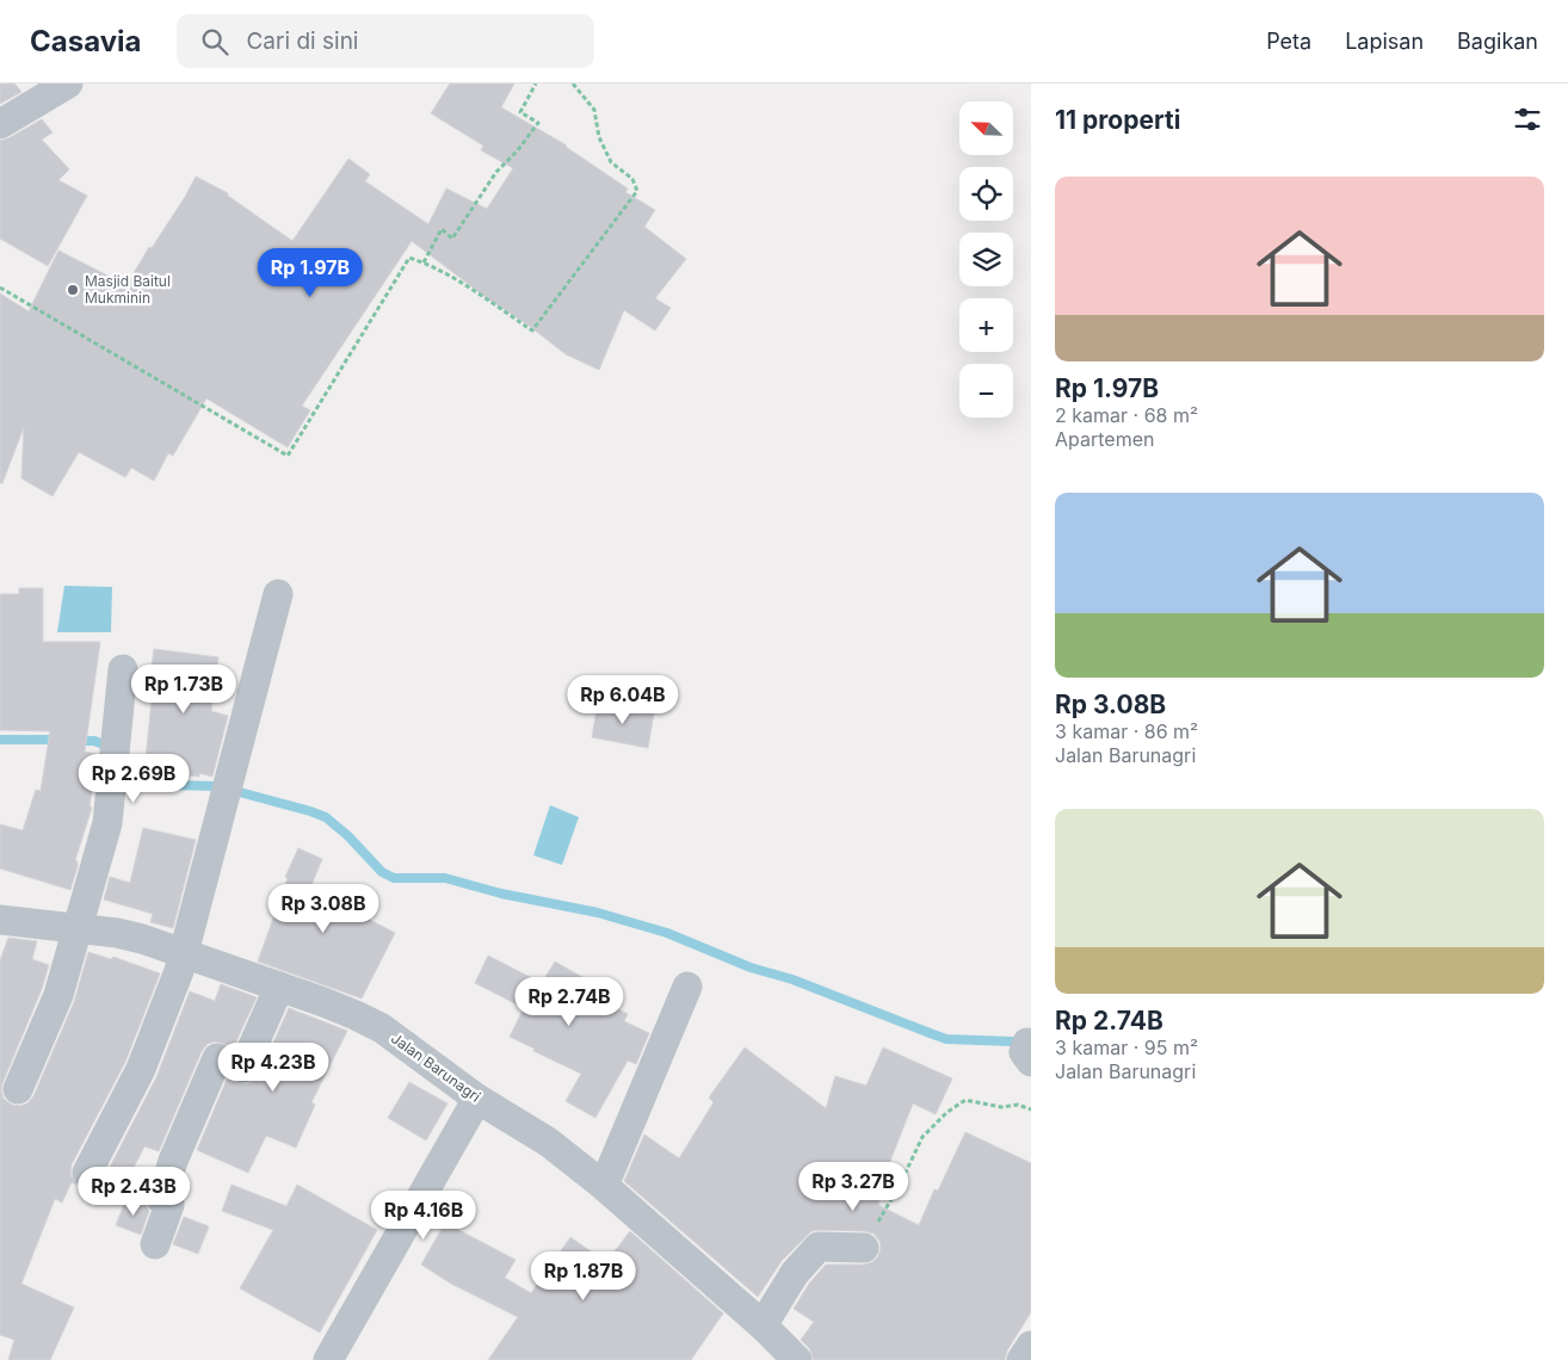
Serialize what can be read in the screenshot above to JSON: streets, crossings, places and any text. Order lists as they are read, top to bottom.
{
  "streets": {
    "street": ["Jalan Barunagri"]
  },
  "places": ["Masjid Baitul Mukminin"],
  "north": "top left",
  "page": {
    "header": "Casavia",
    "search": "Cari di sini",
    "nav": ["Peta", "Lapisan", "Bagikan"],
    "heading": "11 properti",
    "map_buttons": ["+", "−"],
    "list": [
      {
        "name": "Rp 1.97B",
        "note": "2 kamar · 68 m² · Apartemen"
      },
      {
        "name": "Rp 3.08B",
        "note": "3 kamar · 86 m² · Jalan Barunagri"
      },
      {
        "name": "Rp 2.74B",
        "note": "3 kamar · 95 m² · Jalan Barunagri"
      }
    ],
    "price": [
      "Rp 1.97B",
      "Rp 1.73B",
      "Rp 6.04B",
      "Rp 2.69B",
      "Rp 3.08B",
      "Rp 2.74B",
      "Rp 4.23B",
      "Rp 3.27B",
      "Rp 2.43B",
      "Rp 4.16B",
      "Rp 1.87B"
    ]
  }
}
